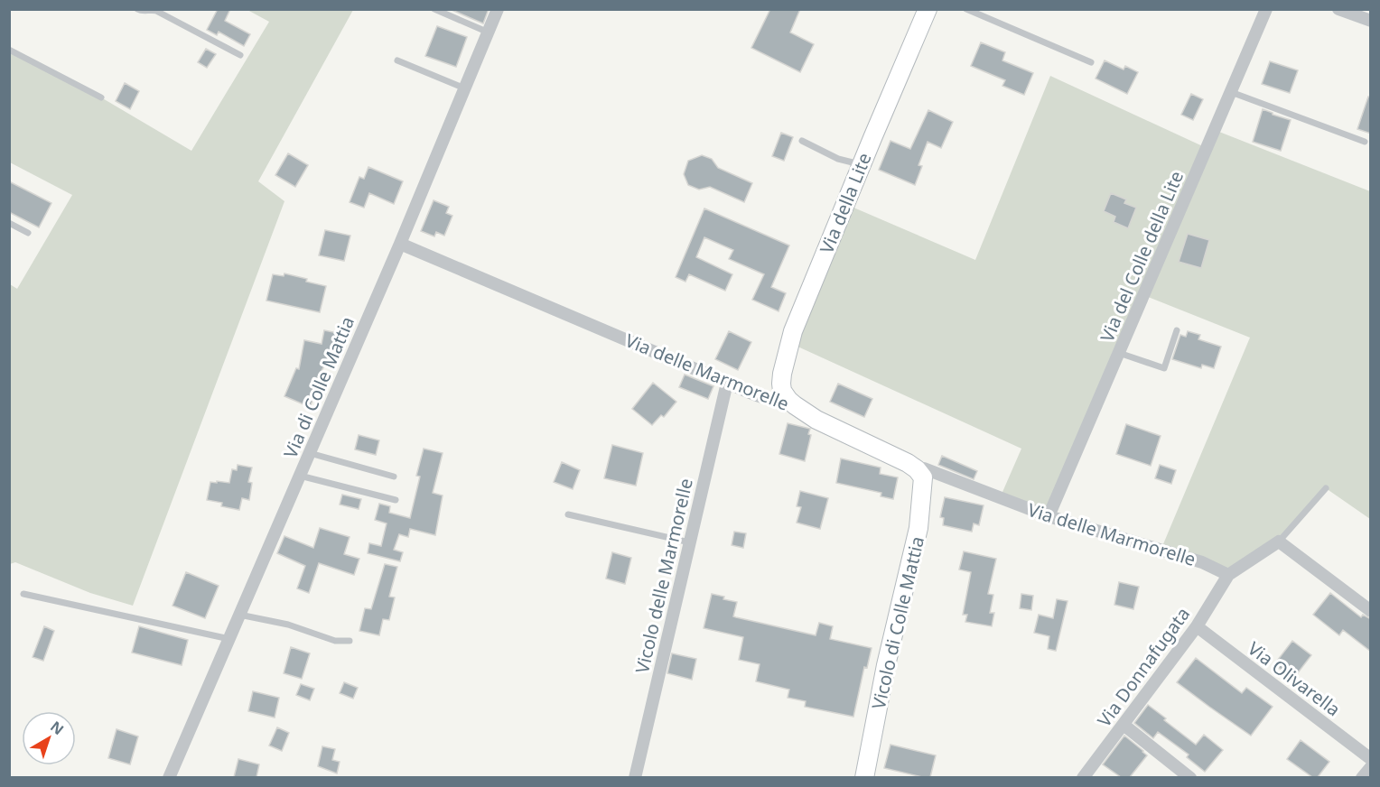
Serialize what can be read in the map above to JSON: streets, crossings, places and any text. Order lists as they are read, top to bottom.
{
  "streets": {
    "street": [
      "Via della Lite",
      "Via del Colle della Lite",
      "Via delle Marmorelle",
      "Via di Colle Mattia",
      "Vicolo delle Marmorelle",
      "Vicolo di Colle Mattia",
      "Via Donnafugata",
      "Via Olivarella"
    ]
  },
  "crossings": [
    ["Via della Lite", "Via delle Marmorelle"],
    ["Via del Colle della Lite", "Via delle Marmorelle"],
    ["Via delle Marmorelle", "Via di Colle Mattia"],
    ["Via delle Marmorelle", "Vicolo delle Marmorelle"],
    ["Via delle Marmorelle", "Vicolo di Colle Mattia"],
    ["Via delle Marmorelle", "Via Donnafugata"],
    ["Via Donnafugata", "Via Olivarella"]
  ],
  "north": "top right"
}
